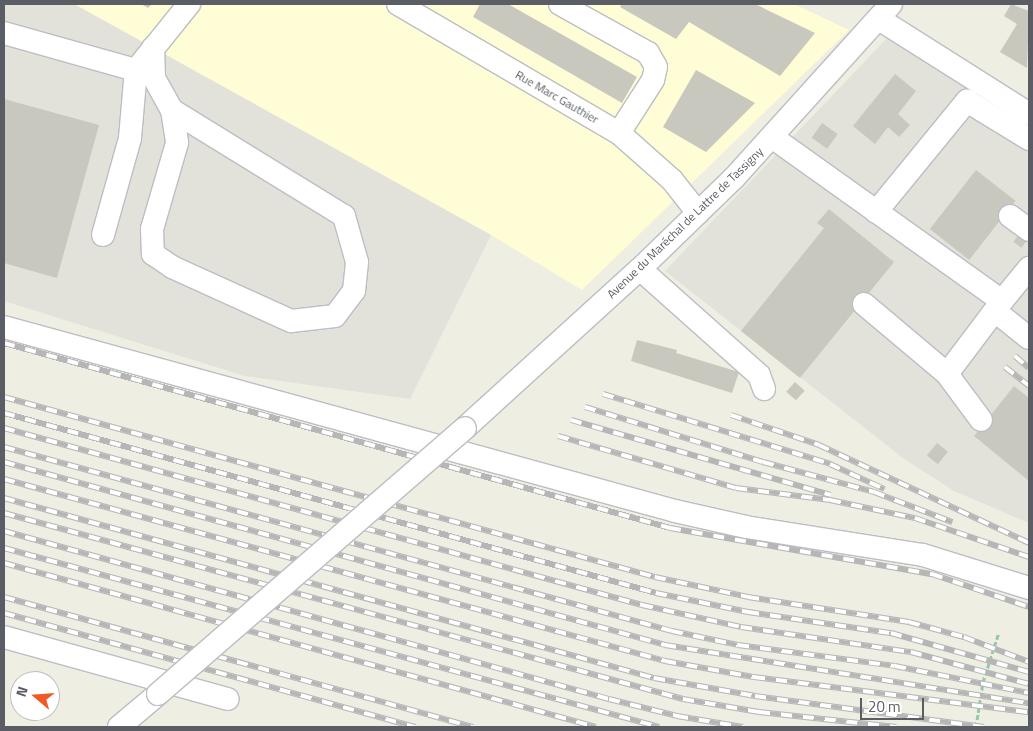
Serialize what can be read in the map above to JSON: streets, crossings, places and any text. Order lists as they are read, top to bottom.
{
  "streets": {
    "street": ["Rue Marc Gauthier", "Avenue du Maréchal de Lattre de Tassigny"]
  },
  "crossings": [
    ["Rue Marc Gauthier", "Avenue du Maréchal de Lattre de Tassigny"]
  ],
  "scale_bar": "20 m",
  "north": "left"
}
